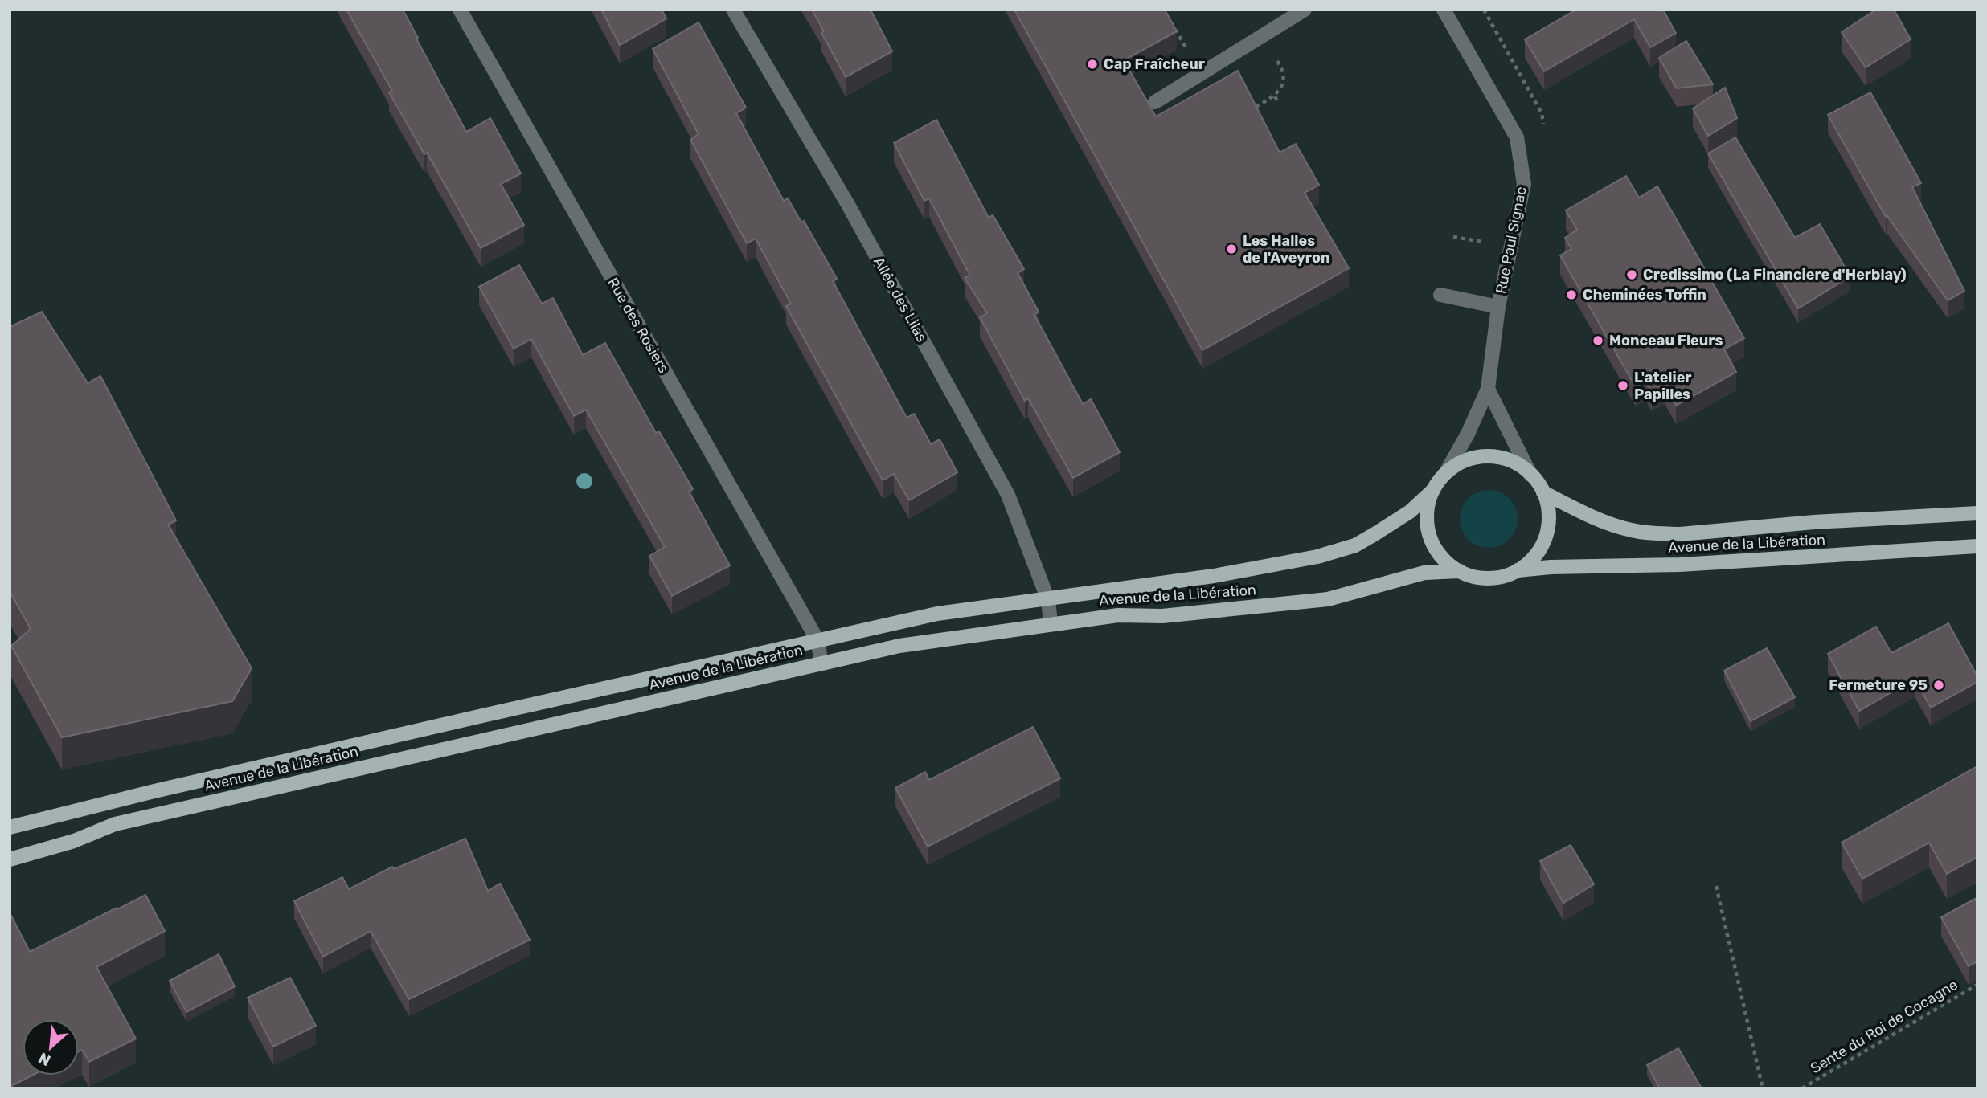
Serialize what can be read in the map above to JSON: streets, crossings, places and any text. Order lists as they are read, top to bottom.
{
  "streets": {
    "main road": ["Avenue de la Libération"],
    "street": ["Rue Paul Signac", "Allée des Lilas", "Rue des Rosiers"],
    "path": ["Sente du Roi de Cocagne"]
  },
  "crossings": [
    ["Rue Paul Signac", "Avenue de la Libération"],
    ["Allée des Lilas", "Avenue de la Libération"],
    ["Rue des Rosiers", "Avenue de la Libération"]
  ],
  "places": [
    "Cap Fraîcheur",
    "Les Halles de l'Aveyron",
    "Credissimo (La Financiere d'Herblay)",
    "Cheminées Toffin",
    "Monceau Fleurs",
    "L'atelier Papilles",
    "Fermeture 95"
  ],
  "north": "bottom left"
}
